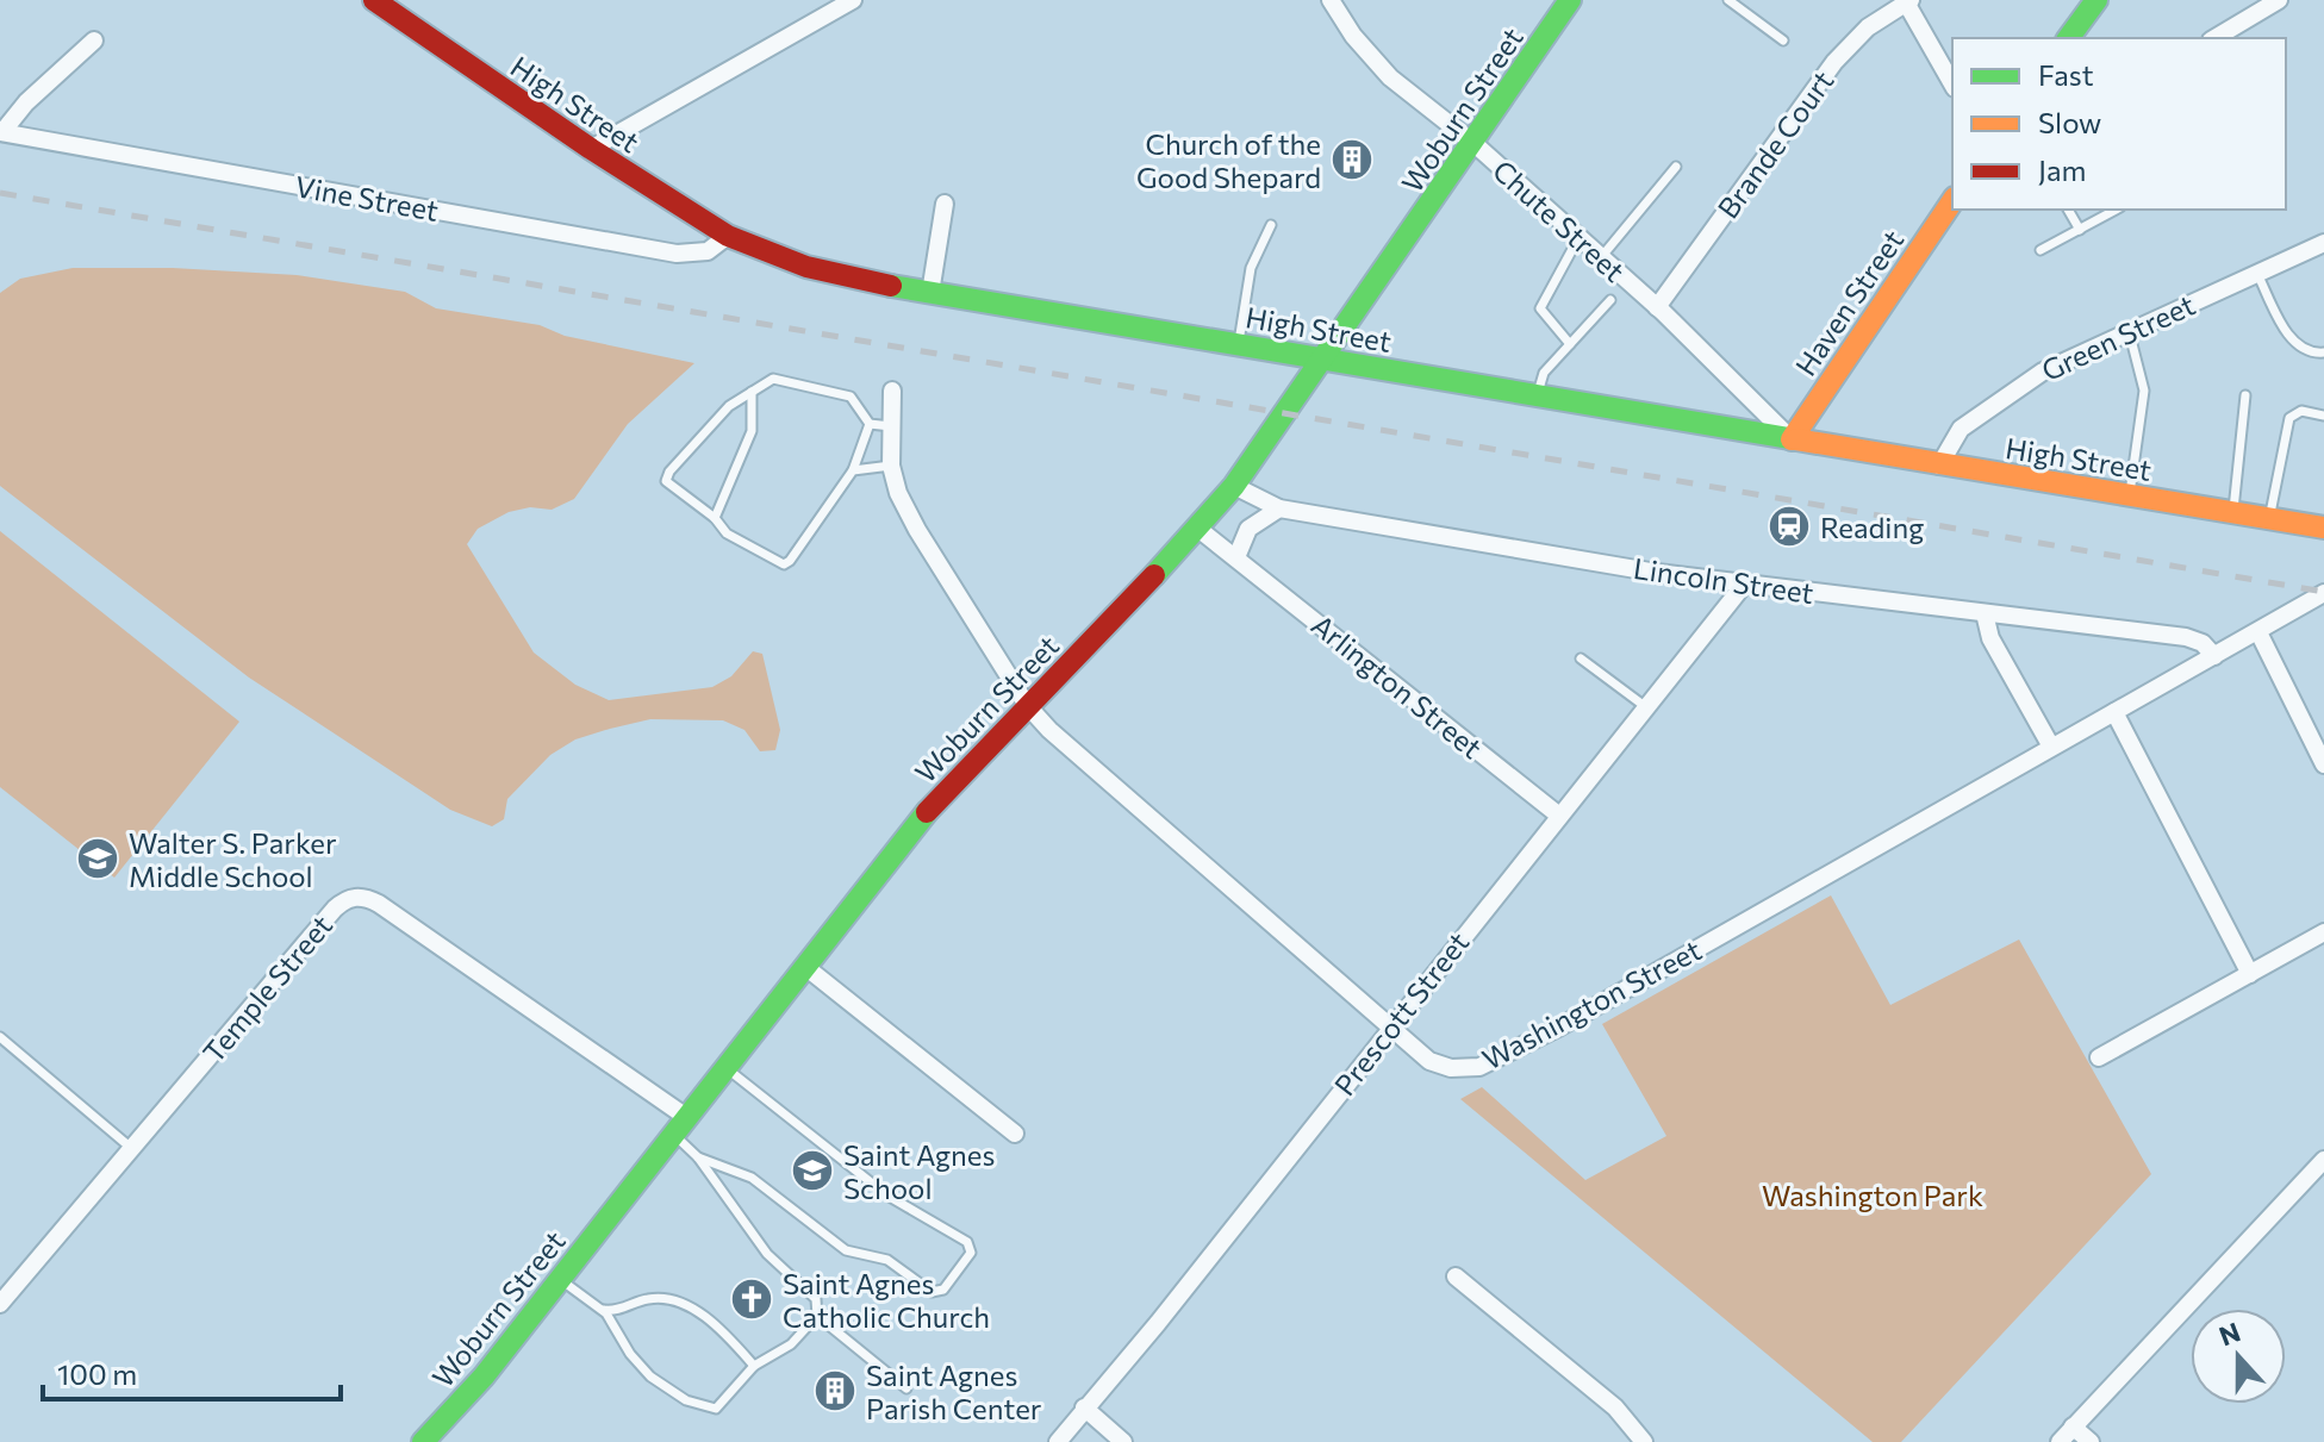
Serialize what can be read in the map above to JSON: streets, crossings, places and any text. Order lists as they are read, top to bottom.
{
  "streets": {
    "street": [
      "High Street",
      "Woburn Street",
      "Brande Court",
      "Vine Street",
      "Chute Street",
      "Haven Street",
      "Green Street",
      "Lincoln Street",
      "Arlington Street",
      "Temple Street",
      "Washington Street",
      "Prescott Street"
    ]
  },
  "crossings": [
    ["High Street", "Woburn Street"],
    ["High Street", "Vine Street"],
    ["High Street", "Chute Street"],
    ["High Street", "Haven Street"],
    ["High Street", "Green Street"],
    ["Woburn Street", "Chute Street"],
    ["Woburn Street", "Lincoln Street"],
    ["Woburn Street", "Arlington Street"],
    ["Woburn Street", "Temple Street"],
    ["Woburn Street", "Washington Street"],
    ["Brande Court", "Chute Street"],
    ["Chute Street", "Haven Street"],
    ["Lincoln Street", "Washington Street"],
    ["Lincoln Street", "Prescott Street"],
    ["Arlington Street", "Prescott Street"],
    ["Washington Street", "Prescott Street"]
  ],
  "parks": ["Washington Park"],
  "places": {
    "building": ["Church of the Good Shepard", "Saint Agnes Parish Center"],
    "station": ["Reading"],
    "school or university": ["Walter S. Parker Middle School", "Saint Agnes School"],
    "church": ["Saint Agnes Catholic Church"]
  },
  "legend": ["Fast", "Slow", "Jam"],
  "scale_bar": "100 m",
  "north": "top"
}
